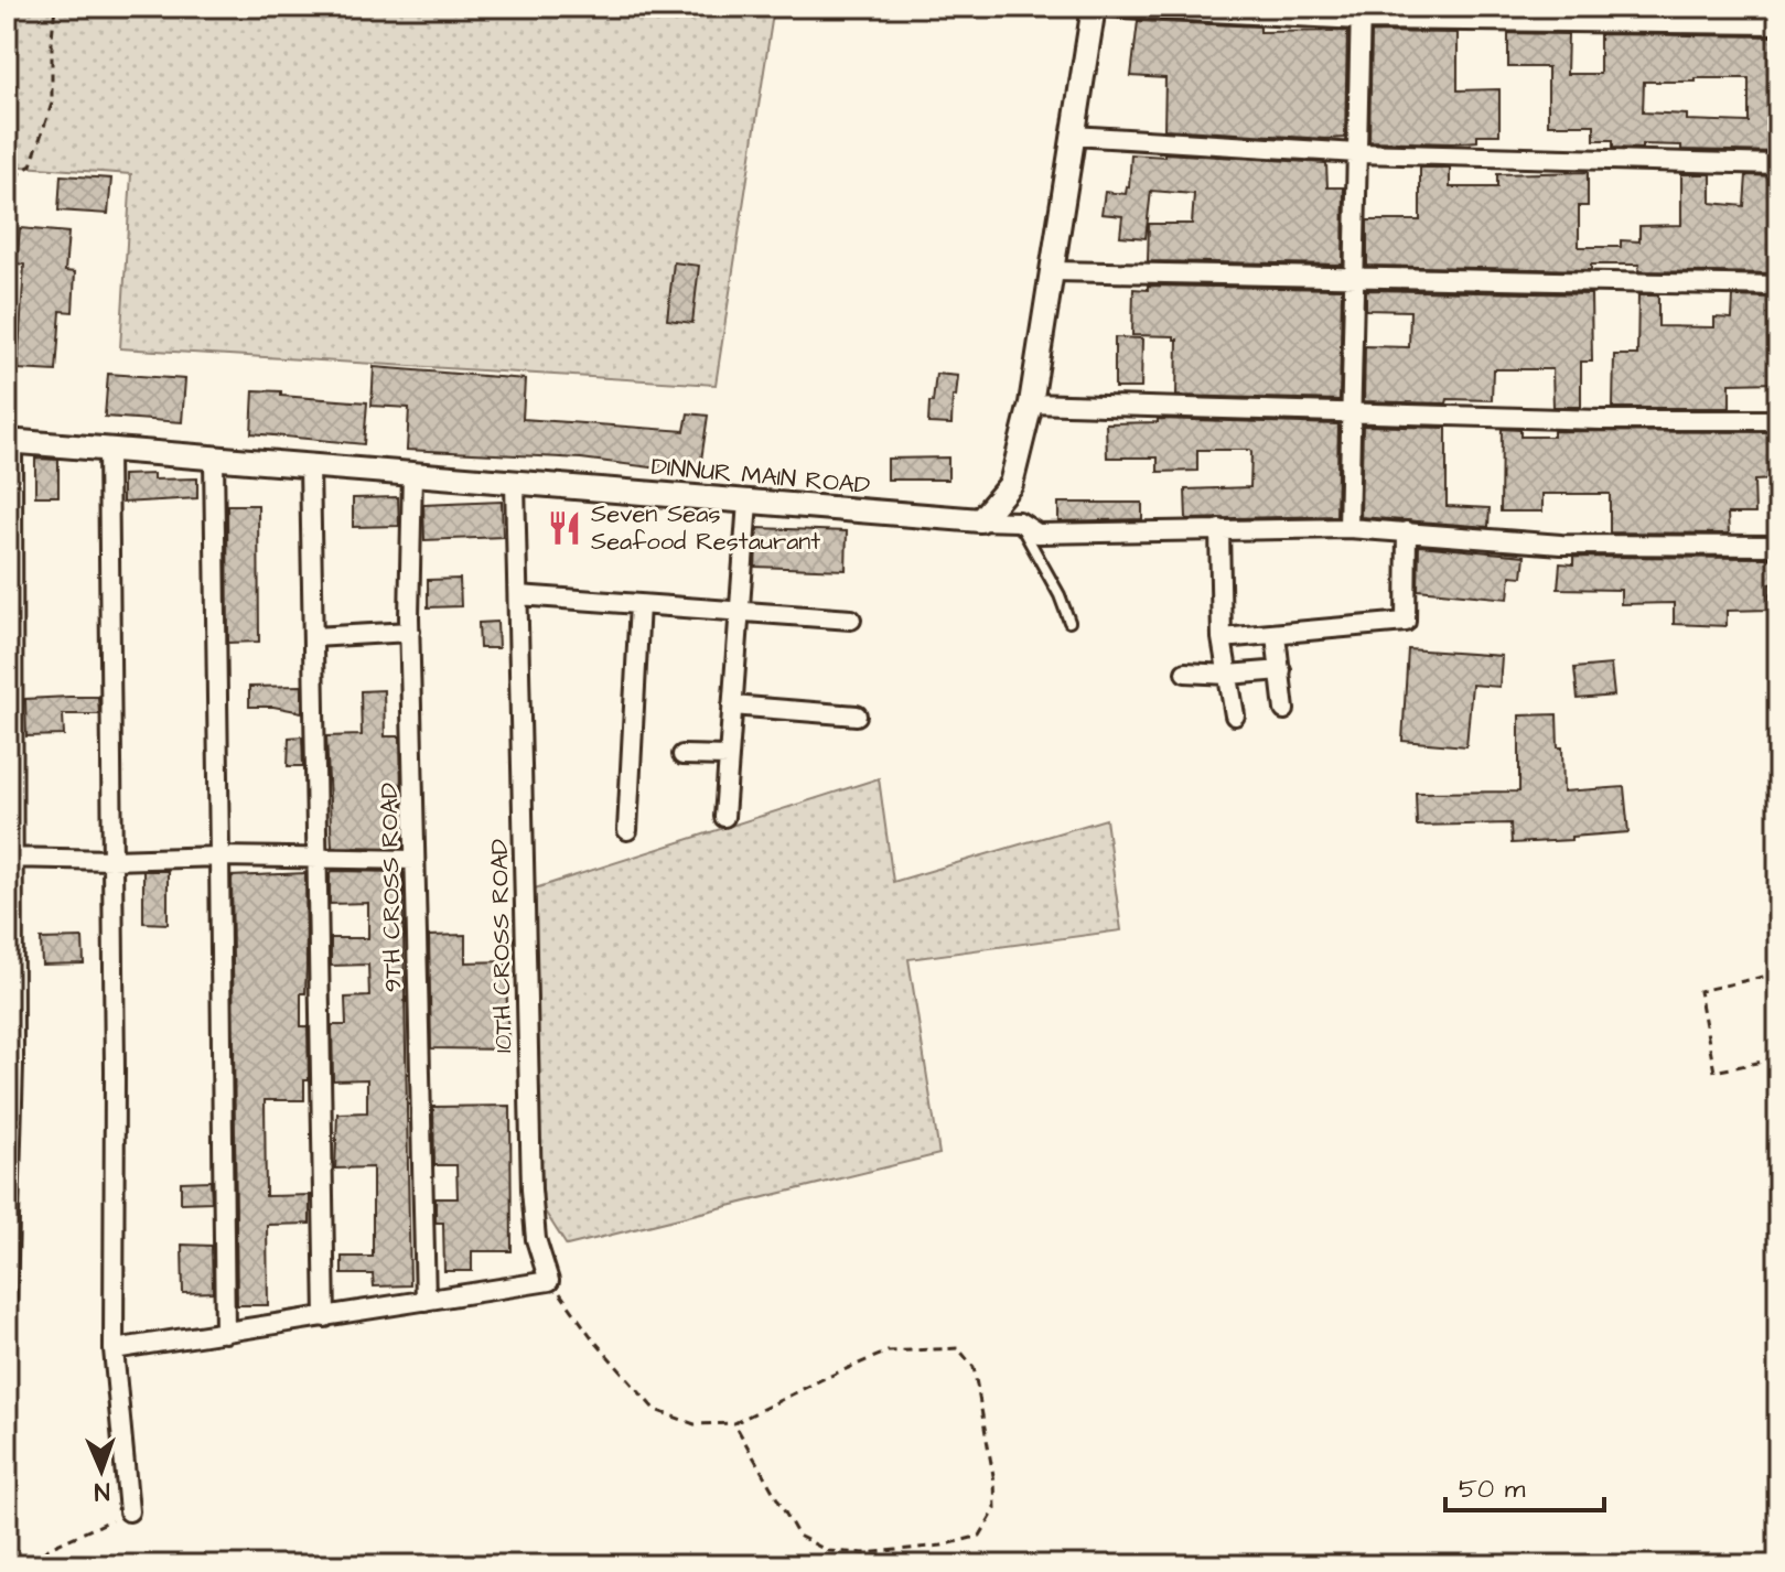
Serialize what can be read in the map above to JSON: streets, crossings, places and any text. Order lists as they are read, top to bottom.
{
  "streets": {
    "street": ["DINNUR MAIN ROAD", "9TH CROSS ROAD", "10TH CROSS ROAD"]
  },
  "crossings": [
    ["DINNUR MAIN ROAD", "9TH CROSS ROAD"],
    ["DINNUR MAIN ROAD", "10TH CROSS ROAD"]
  ],
  "places": {
    "restaurant": ["Seven Seas Seafood Restaurant"]
  },
  "scale_bar": "50 m",
  "north": "bottom"
}
